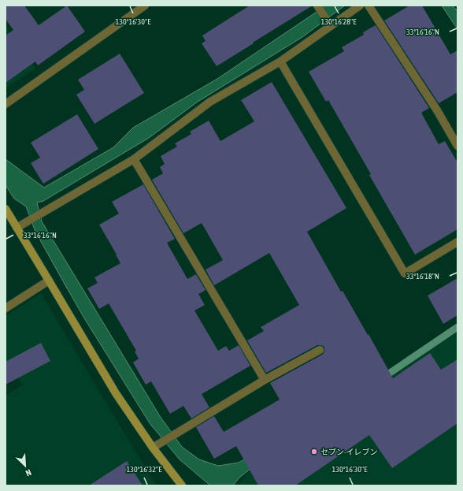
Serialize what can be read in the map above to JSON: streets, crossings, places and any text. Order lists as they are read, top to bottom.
{
  "places": ["セブン-イレブン"],
  "north": "bottom right",
  "coordinates": [
    "130°16'30\"E",
    "130°16'28\"E",
    "33°16'16\"N",
    "33°16'18\"N",
    "130°16'32\"E"
  ]
}
